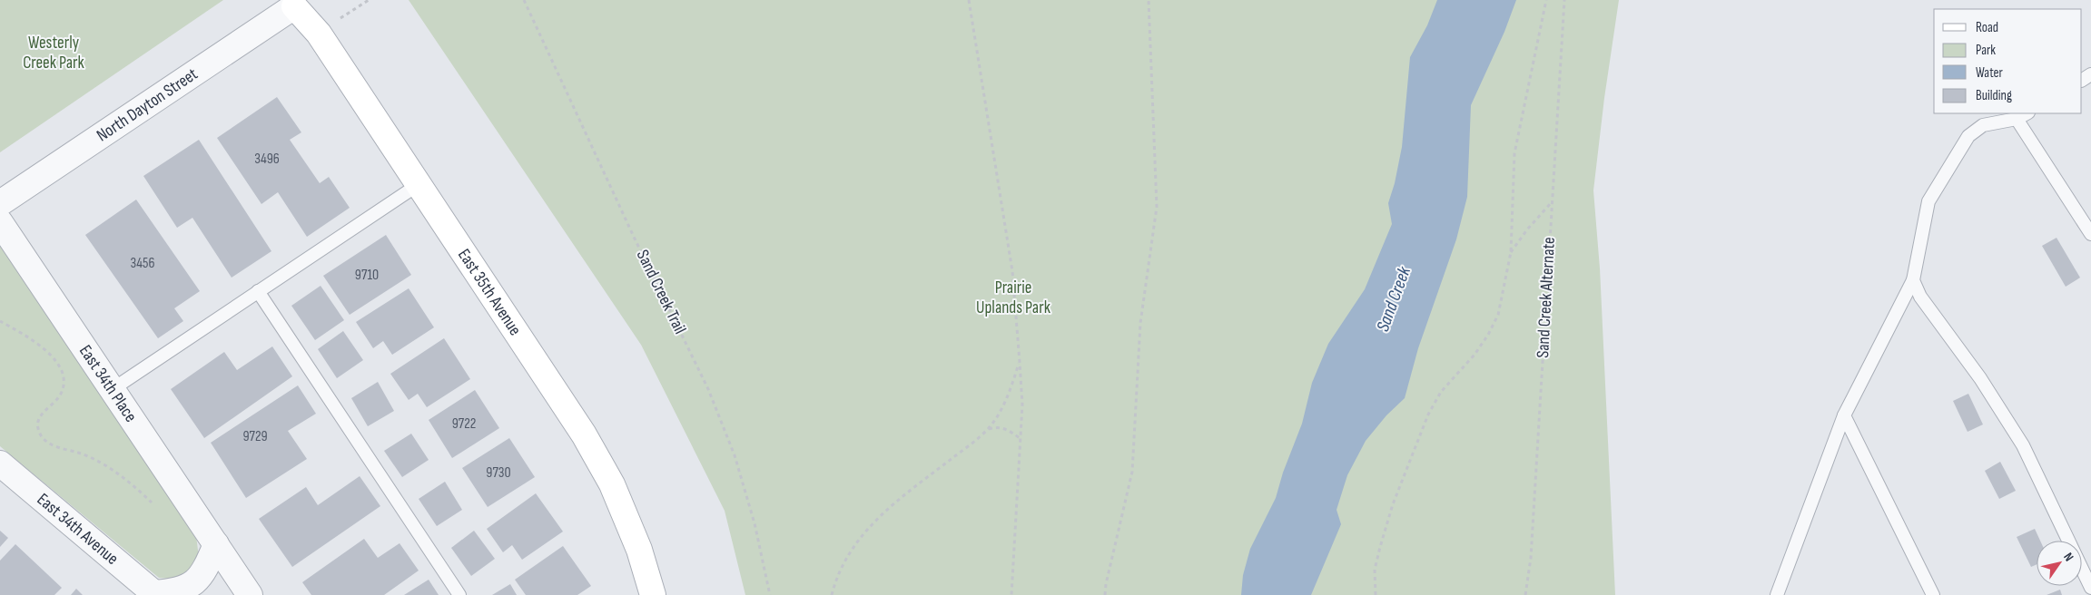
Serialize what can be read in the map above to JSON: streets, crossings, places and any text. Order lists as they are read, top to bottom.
{
  "streets": {
    "street": [
      "North Dayton Street",
      "East 35th Avenue",
      "East 34th Place",
      "East 34th Avenue"
    ],
    "path": ["Sand Creek Trail", "Sand Creek Alternate"]
  },
  "crossings": [
    ["North Dayton Street", "East 35th Avenue"]
  ],
  "water": ["Sand Creek"],
  "parks": ["Westerly Creek Park", "Prairie Uplands Park"],
  "house_numbers": [
    "3496",
    "3456",
    "9710",
    "9722",
    "9729",
    "9730"
  ],
  "legend": [
    "Road",
    "Park",
    "Water",
    "Building"
  ],
  "north": "top right"
}
